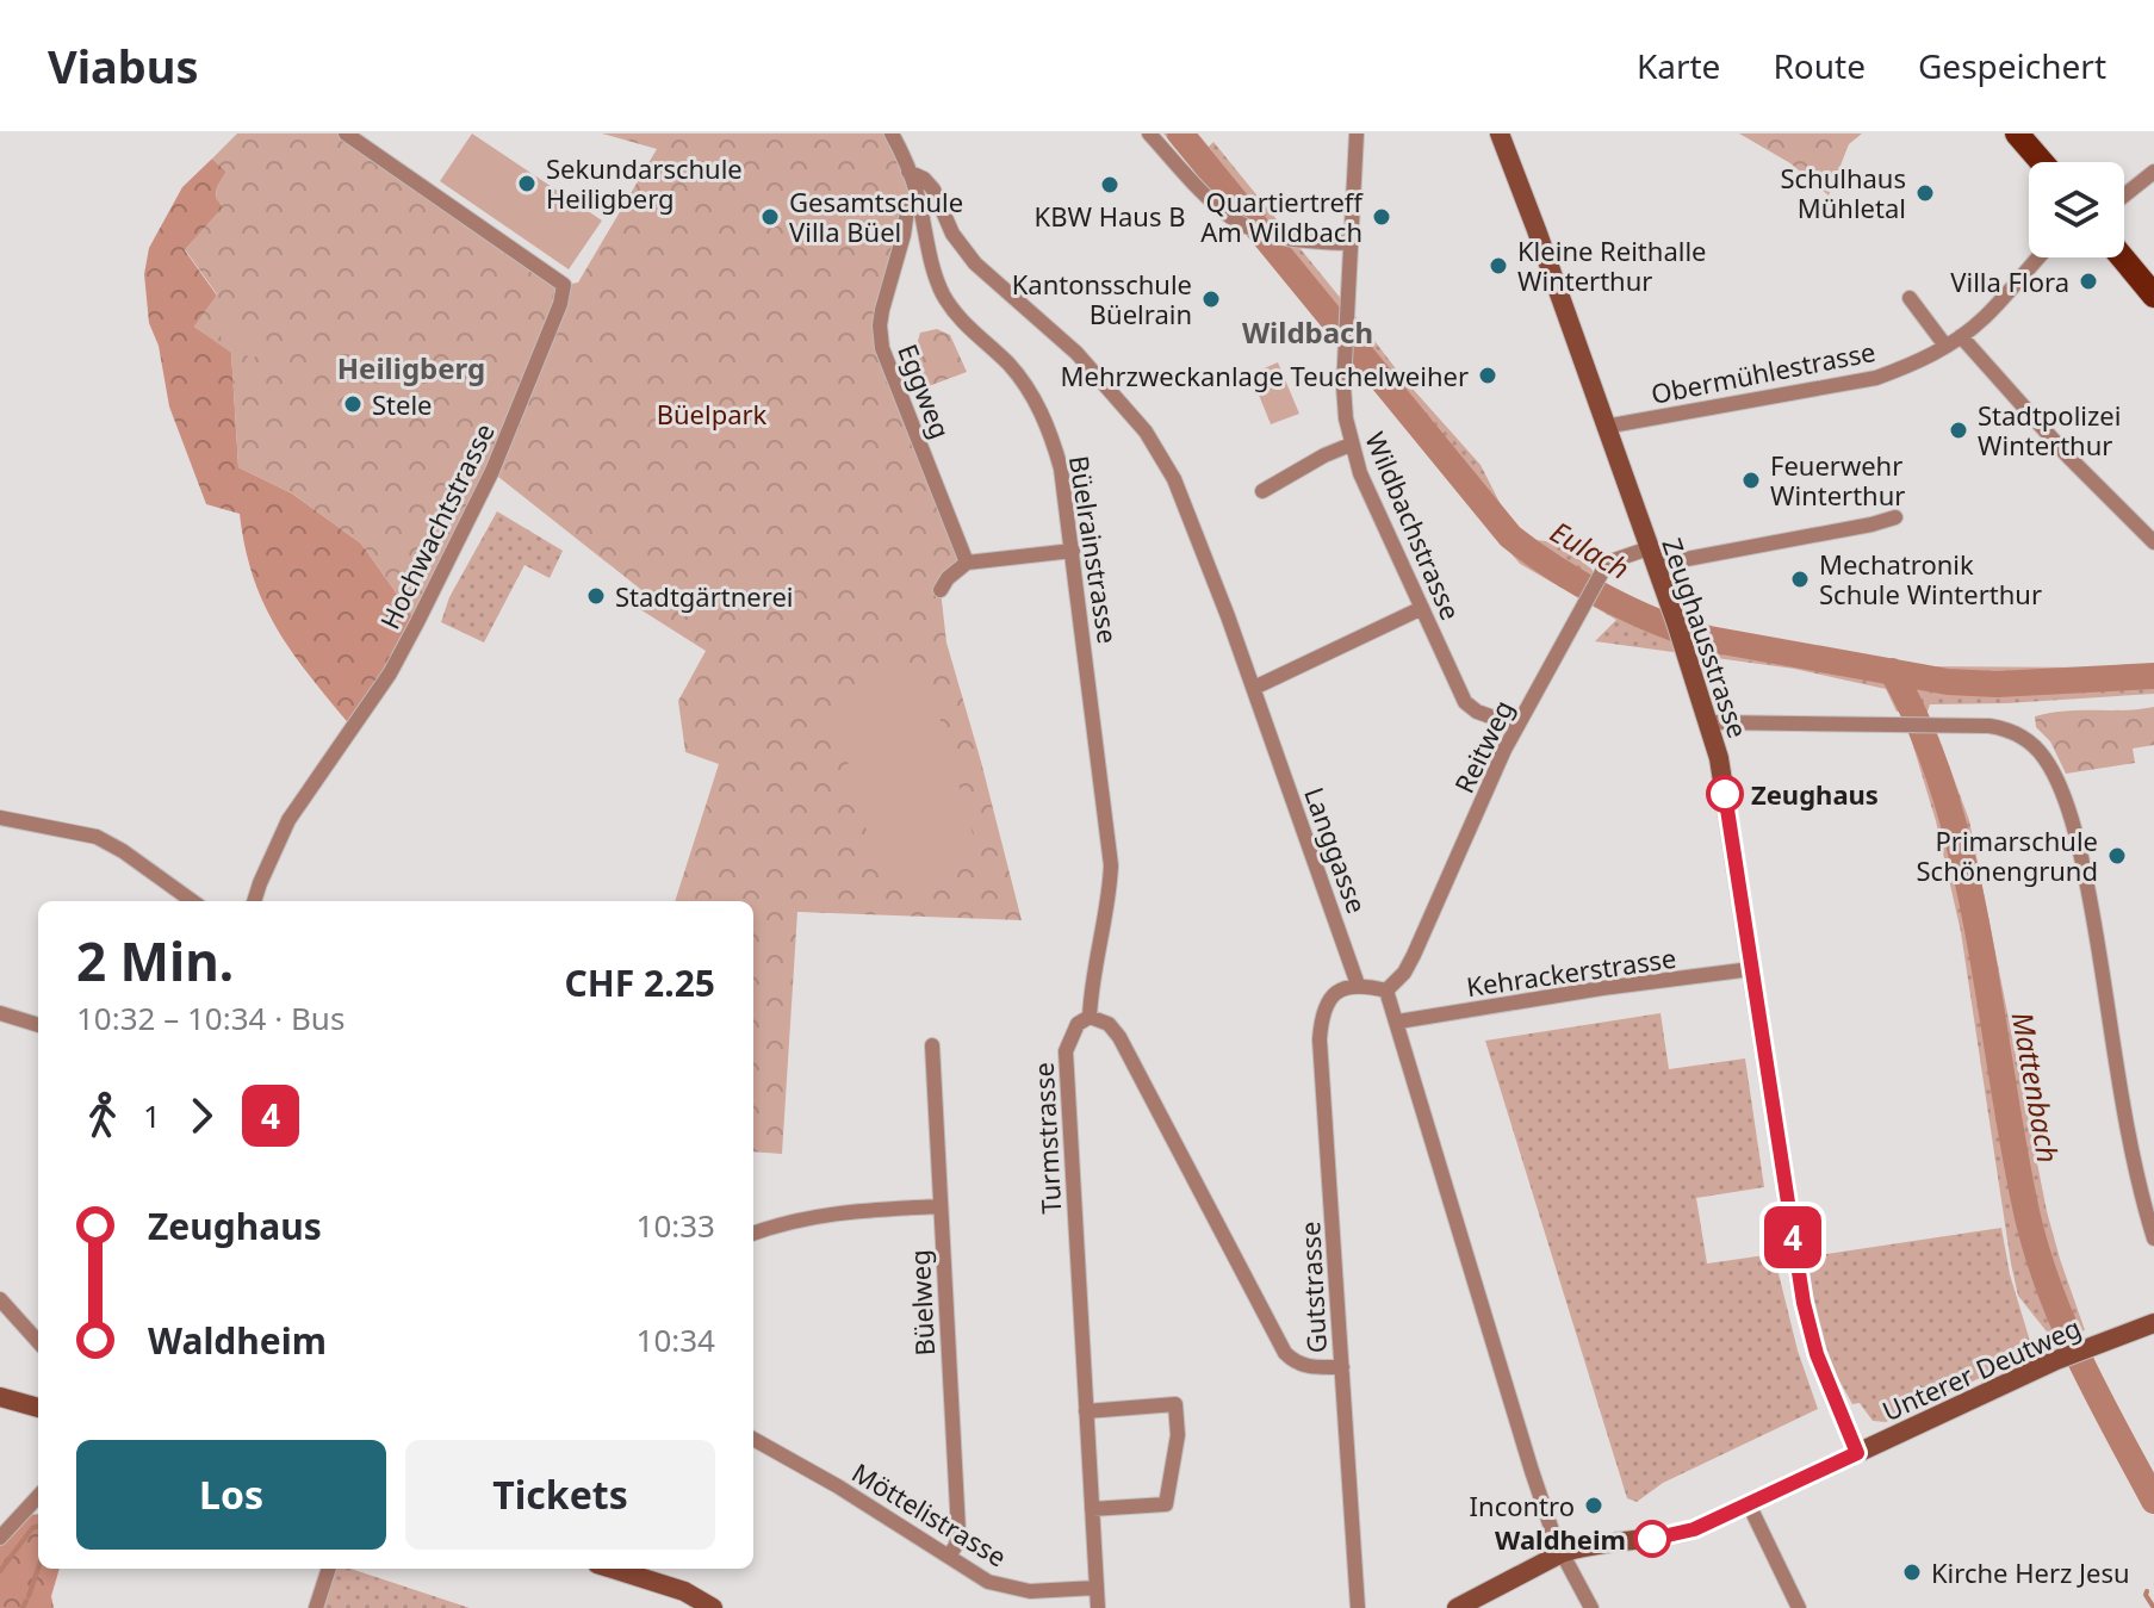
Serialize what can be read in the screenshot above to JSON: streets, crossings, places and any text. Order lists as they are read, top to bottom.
{
  "streets": {
    "street": [
      "Obermühlestrasse",
      "Eggweg",
      "Hochwachtstrasse",
      "Wildbachstrasse",
      "Büelrainstrasse",
      "Zeughausstrasse",
      "Reitweg",
      "Langgasse",
      "Kehrackerstrasse",
      "Turmstrasse",
      "Gutstrasse",
      "Büelweg",
      "Unterer Deutweg",
      "Möttelistrasse"
    ]
  },
  "crossings": [
    ["Obermühlestrasse", "Zeughausstrasse"],
    ["Eggweg", "Büelrainstrasse"],
    ["Wildbachstrasse", "Reitweg"],
    ["Büelrainstrasse", "Langgasse"],
    ["Büelrainstrasse", "Turmstrasse"],
    ["Zeughausstrasse", "Reitweg"],
    ["Zeughausstrasse", "Kehrackerstrasse"],
    ["Zeughausstrasse", "Unterer Deutweg"],
    ["Langgasse", "Gutstrasse"],
    ["Turmstrasse", "Möttelistrasse"],
    ["Büelweg", "Möttelistrasse"]
  ],
  "districts": ["Wildbach", "Heiligberg"],
  "water": ["Eulach", "Mattenbach"],
  "parks": ["Büelpark"],
  "places": [
    "Sekundarschule Heiligberg",
    "KBW Haus B",
    "Schulhaus Mühletal",
    "Gesamtschule Villa Büel",
    "Quartiertreff Am Wildbach",
    "Kleine Reithalle Winterthur",
    "Villa Flora",
    "Kantonsschule Büelrain",
    "Mehrzweckanlage Teuchelweiher",
    "Stele",
    "Stadtpolizei Winterthur",
    "Feuerwehr Winterthur",
    "Mechatronik Schule Winterthur",
    "Stadtgärtnerei",
    "Zeughaus",
    "Primarschule Schönengrund",
    "Incontro",
    "Waldheim",
    "Kirche Herz Jesu"
  ],
  "lines": ["bus line 4"],
  "page": {
    "header": "Viabus",
    "nav": ["Karte", "Route", "Gespeichert"],
    "on_map": "4",
    "heading": ["2 Min.", "10:32 – 10:34 · Bus", "CHF 2.25"],
    "legs": ["1", "4"],
    "list": [
      {
        "name": "Zeughaus",
        "value": "10:33"
      },
      {
        "name": "Waldheim",
        "value": "10:34"
      }
    ],
    "buttons": ["Los", "Tickets"]
  }
}
